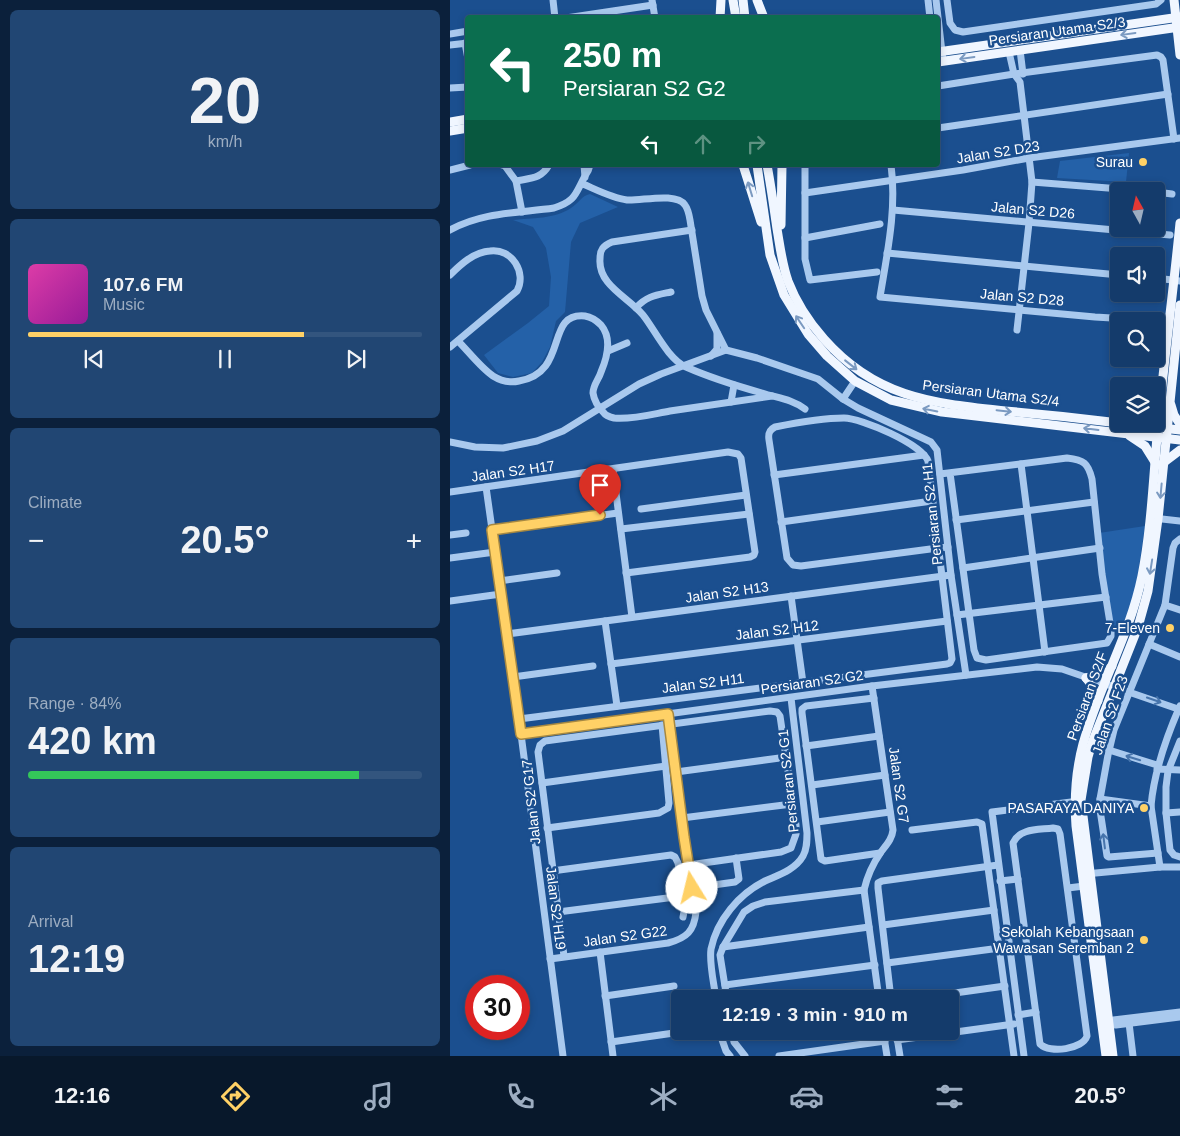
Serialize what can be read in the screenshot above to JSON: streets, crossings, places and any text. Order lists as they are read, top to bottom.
{
  "streets": {
    "main road": ["Persiaran Utama S2/3", "Persiaran Utama S2/4", "Persiaran S2/F"],
    "street": [
      "Jalan S2 D23",
      "Jalan S2 D26",
      "Jalan S2 D28",
      "Jalan S2 H17",
      "Persiaran S2 H1",
      "Jalan S2 H13",
      "Jalan S2 H12",
      "Persiaran S2 G2",
      "Jalan S2 H11",
      "Jalan S2 F23",
      "Persiaran S2 G1",
      "Jalan S2 G7",
      "Jalan S2 G17",
      "Jalan S2 H19",
      "Jalan S2 G22"
    ]
  },
  "crossings": [
    ["Persiaran S2 H1", "Jalan S2 H13"],
    ["Persiaran S2 H1", "Persiaran S2 G2"],
    ["Jalan S2 H12", "Jalan S2 H11"],
    ["Persiaran S2 G2", "Persiaran S2/F"],
    ["Persiaran S2 G2", "Jalan S2 F23"],
    ["Persiaran S2 G2", "Persiaran S2 G1"],
    ["Persiaran S2 G2", "Jalan S2 G7"],
    ["Persiaran S2 G2", "Jalan S2 H19"],
    ["Persiaran S2 G2", "Jalan S2 G22"],
    ["Jalan S2 H11", "Jalan S2 H19"],
    ["Jalan S2 G17", "Jalan S2 G22"],
    ["Jalan S2 H19", "Jalan S2 G22"]
  ],
  "places": [
    "Surau",
    "7-Eleven",
    "PASARAYA DANIYA",
    "Sekolah Kebangsaan Wawasan Seremban 2"
  ],
  "north": "top",
  "page": {
    "tile": [
      ["20", "km/h"],
      "Climate",
      ["Range · 84%", "420 km"],
      ["Arrival", "12:19"]
    ],
    "turn": ["250 m", "Persiaran S2 G2"],
    "song": ["107.6 FM", "Music"],
    "heat": ["−", "20.5°", "+"],
    "limit": "30",
    "trip": "12:19 · 3 min · 910 m",
    "tabs": ["12:16", "20.5°"]
  }
}
